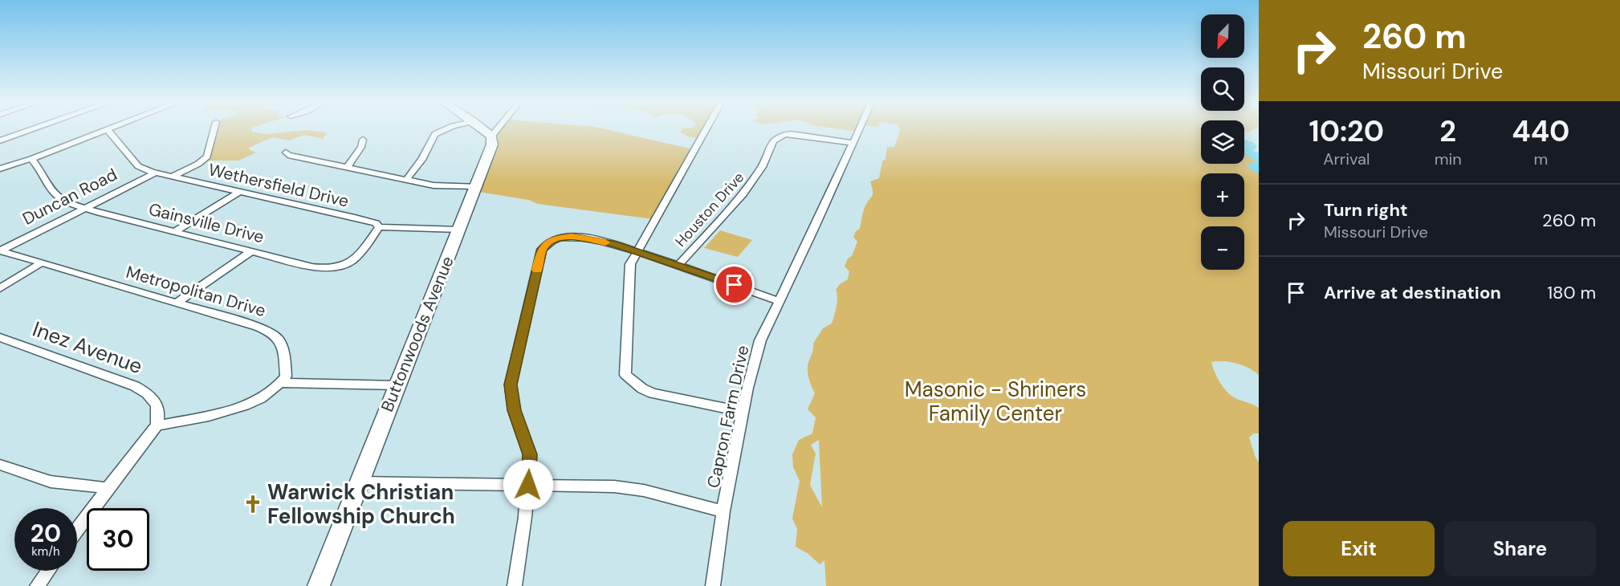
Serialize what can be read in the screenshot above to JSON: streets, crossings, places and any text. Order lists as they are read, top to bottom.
{
  "streets": {
    "street": [
      "Wethersfield Drive",
      "Duncan Road",
      "Houston Drive",
      "Gainsville Drive",
      "Metropolitan Drive",
      "Buttonwoods Avenue",
      "Inez Avenue",
      "Capron Farm Drive"
    ]
  },
  "crossings": [
    ["Wethersfield Drive", "Duncan Road"],
    ["Wethersfield Drive", "Gainsville Drive"],
    ["Wethersfield Drive", "Buttonwoods Avenue"],
    ["Duncan Road", "Gainsville Drive"],
    ["Duncan Road", "Metropolitan Drive"],
    ["Houston Drive", "Capron Farm Drive"]
  ],
  "parks": ["Masonic - Shriners Family Center"],
  "places": {
    "church": ["Warwick Christian Fellowship Church"]
  },
  "north": "bottom left",
  "page": {
    "turn": ["260 m", "Missouri Drive"],
    "map_buttons": ["+", "−"],
    "eta": [
      "10:20",
      "Arrival",
      "2",
      "min",
      "440",
      "m"
    ],
    "list": [
      {
        "name": "Turn right",
        "note": "Missouri Drive",
        "value": "260 m"
      },
      {
        "name": "Arrive at destination",
        "value": "180 m"
      }
    ],
    "speed": "20 km/h",
    "limit": "30",
    "buttons": ["Exit", "Share"]
  }
}
